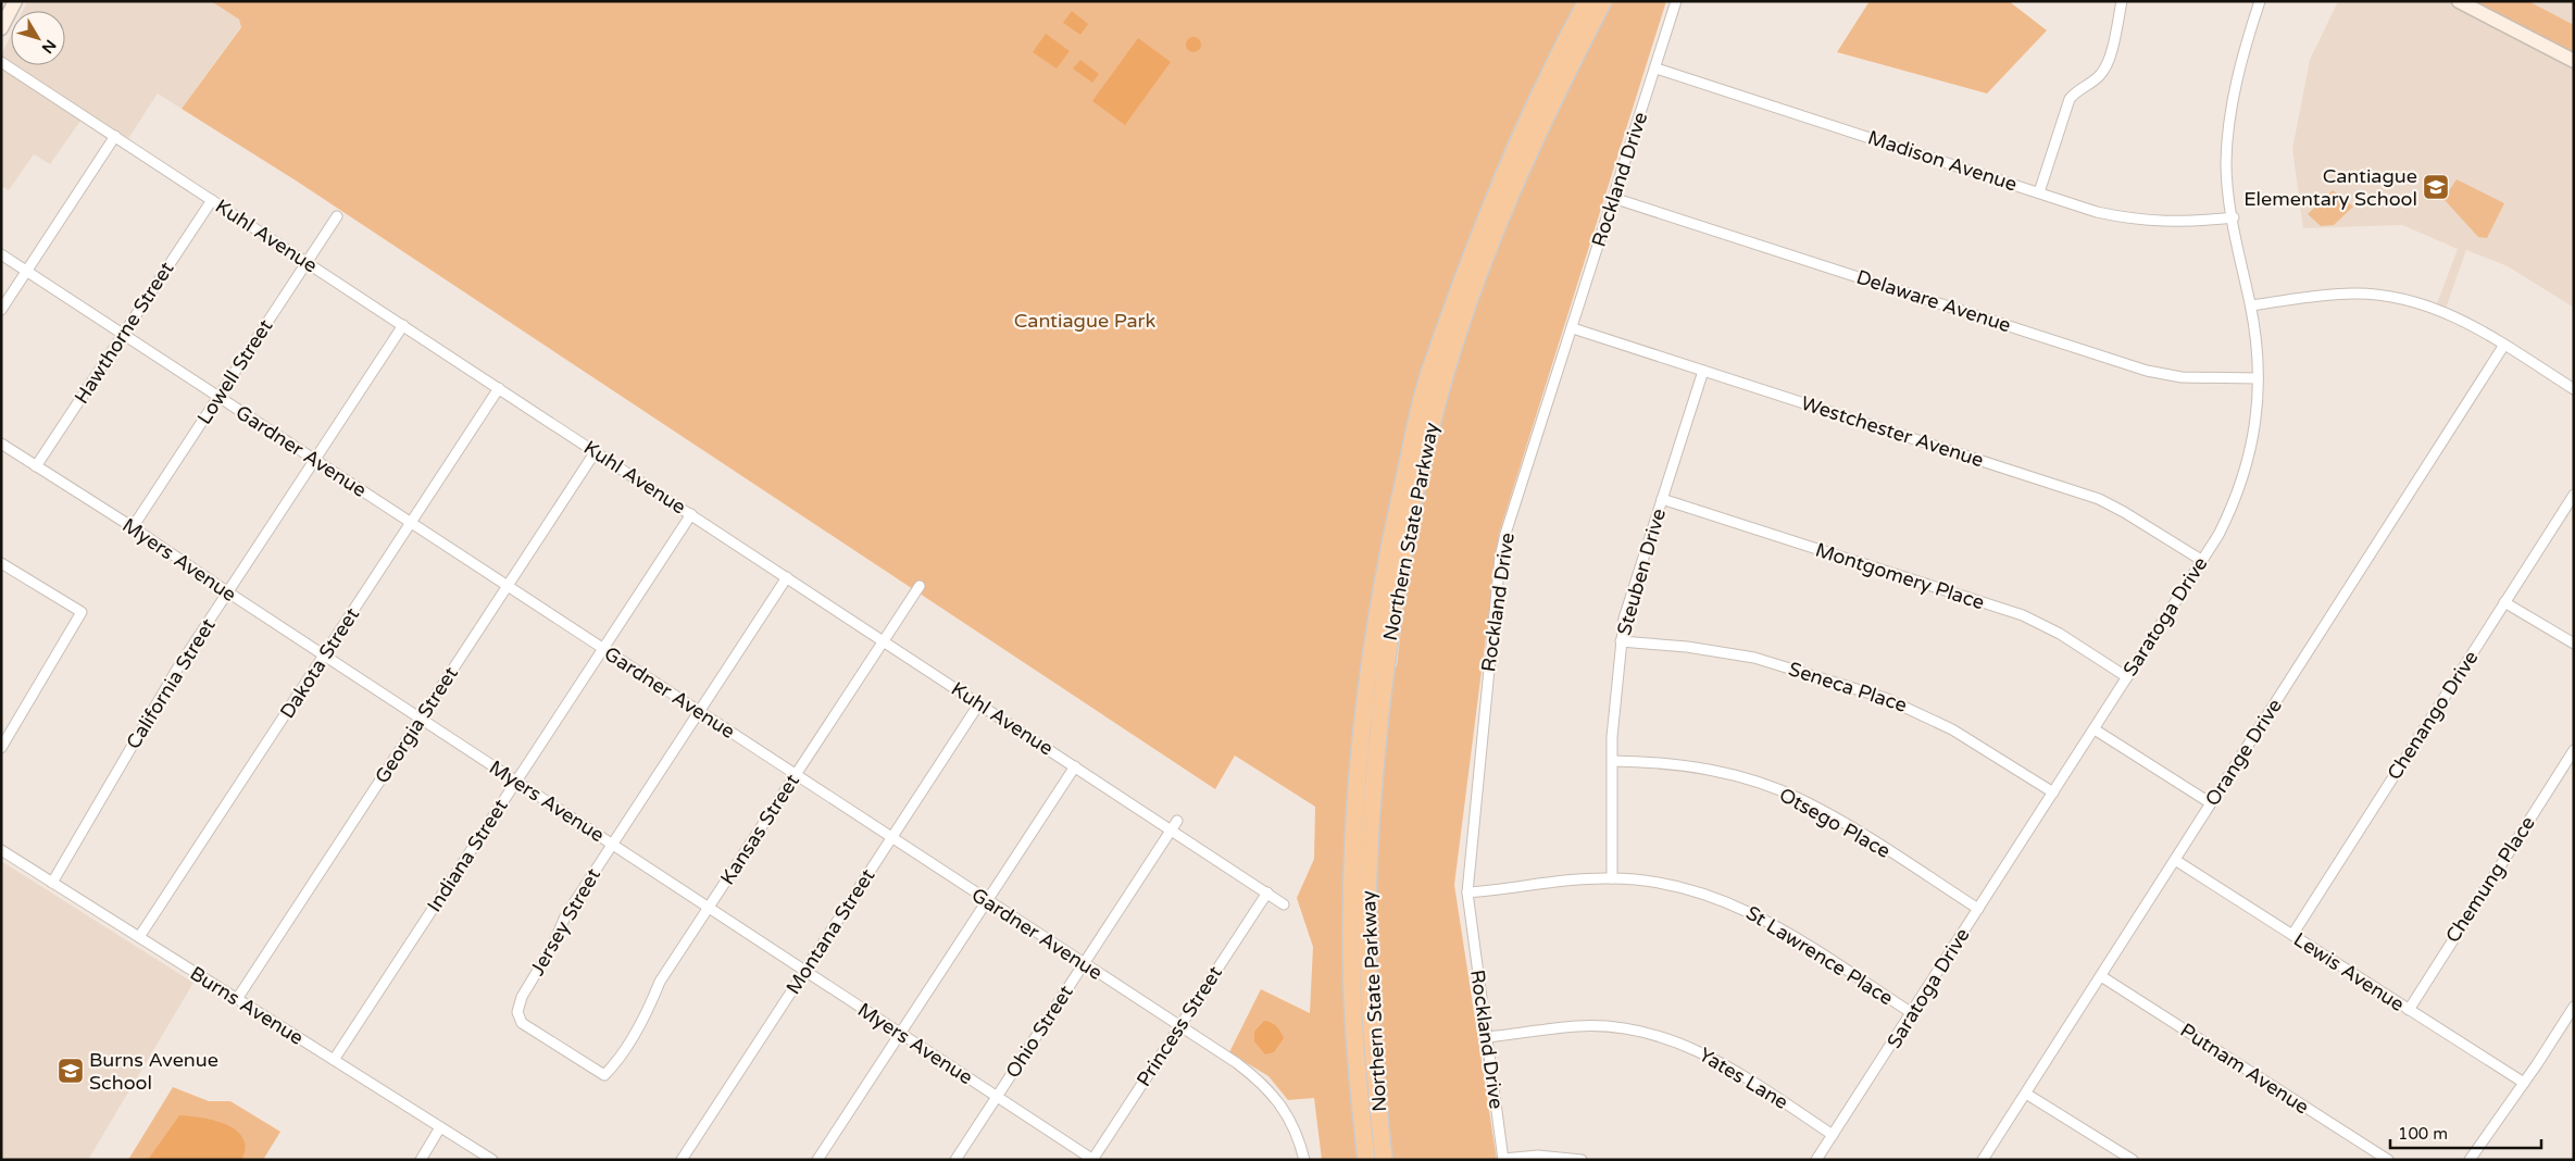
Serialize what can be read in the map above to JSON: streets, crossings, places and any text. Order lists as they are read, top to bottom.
{
  "streets": {
    "highway": ["Northern State Parkway"],
    "street": [
      "Madison Avenue",
      "Rockland Drive",
      "Kuhl Avenue",
      "Delaware Avenue",
      "Hawthorne Street",
      "Lowell Street",
      "Westchester Avenue",
      "Gardner Avenue",
      "Myers Avenue",
      "Steuben Drive",
      "Montgomery Place",
      "Saratoga Drive",
      "Dakota Street",
      "California Street",
      "Seneca Place",
      "Chenango Drive",
      "Georgia Street",
      "Orange Drive",
      "Otsego Place",
      "Kansas Street",
      "Indiana Street",
      "Chemung Place",
      "Jersey Street",
      "Montana Street",
      "St Lawrence Place",
      "Lewis Avenue",
      "Burns Avenue",
      "Princess Street",
      "Ohio Street",
      "Putnam Avenue",
      "Yates Lane"
    ]
  },
  "crossings": [
    ["Madison Avenue", "Rockland Drive"],
    ["Madison Avenue", "Saratoga Drive"],
    ["Rockland Drive", "Delaware Avenue"],
    ["Rockland Drive", "Westchester Avenue"],
    ["Rockland Drive", "St Lawrence Place"],
    ["Rockland Drive", "Yates Lane"],
    ["Kuhl Avenue", "Hawthorne Street"],
    ["Kuhl Avenue", "Lowell Street"],
    ["Kuhl Avenue", "Dakota Street"],
    ["Kuhl Avenue", "California Street"],
    ["Kuhl Avenue", "Georgia Street"],
    ["Kuhl Avenue", "Kansas Street"],
    ["Kuhl Avenue", "Indiana Street"],
    ["Kuhl Avenue", "Jersey Street"],
    ["Kuhl Avenue", "Montana Street"],
    ["Kuhl Avenue", "Princess Street"],
    ["Kuhl Avenue", "Ohio Street"],
    ["Delaware Avenue", "Saratoga Drive"],
    ["Hawthorne Street", "Gardner Avenue"],
    ["Hawthorne Street", "Myers Avenue"],
    ["Lowell Street", "Gardner Avenue"],
    ["Lowell Street", "Myers Avenue"],
    ["Westchester Avenue", "Steuben Drive"],
    ["Westchester Avenue", "Saratoga Drive"],
    ["Gardner Avenue", "Dakota Street"],
    ["Gardner Avenue", "California Street"],
    ["Gardner Avenue", "Georgia Street"],
    ["Gardner Avenue", "Kansas Street"],
    ["Gardner Avenue", "Indiana Street"],
    ["Gardner Avenue", "Jersey Street"],
    ["Gardner Avenue", "Montana Street"],
    ["Gardner Avenue", "Princess Street"],
    ["Gardner Avenue", "Ohio Street"],
    ["Myers Avenue", "Dakota Street"],
    ["Myers Avenue", "California Street"],
    ["Myers Avenue", "Georgia Street"],
    ["Myers Avenue", "Kansas Street"],
    ["Myers Avenue", "Indiana Street"],
    ["Myers Avenue", "Jersey Street"],
    ["Myers Avenue", "Montana Street"],
    ["Myers Avenue", "Princess Street"],
    ["Myers Avenue", "Ohio Street"],
    ["Steuben Drive", "Montgomery Place"],
    ["Steuben Drive", "Seneca Place"],
    ["Steuben Drive", "Otsego Place"],
    ["Steuben Drive", "St Lawrence Place"],
    ["Montgomery Place", "Saratoga Drive"],
    ["Saratoga Drive", "Seneca Place"],
    ["Saratoga Drive", "Otsego Place"],
    ["Saratoga Drive", "St Lawrence Place"],
    ["Saratoga Drive", "Yates Lane"],
    ["Dakota Street", "Burns Avenue"],
    ["California Street", "Burns Avenue"],
    ["Chenango Drive", "Lewis Avenue"],
    ["Georgia Street", "Burns Avenue"],
    ["Orange Drive", "Lewis Avenue"],
    ["Orange Drive", "Putnam Avenue"],
    ["Kansas Street", "Jersey Street"],
    ["Indiana Street", "Burns Avenue"],
    ["Chemung Place", "Lewis Avenue"]
  ],
  "parks": ["Cantiague Park"],
  "places": {
    "school or university": ["Cantiague Elementary School", "Burns Avenue School"]
  },
  "scale_bar": "100 m",
  "north": "bottom right"
}
